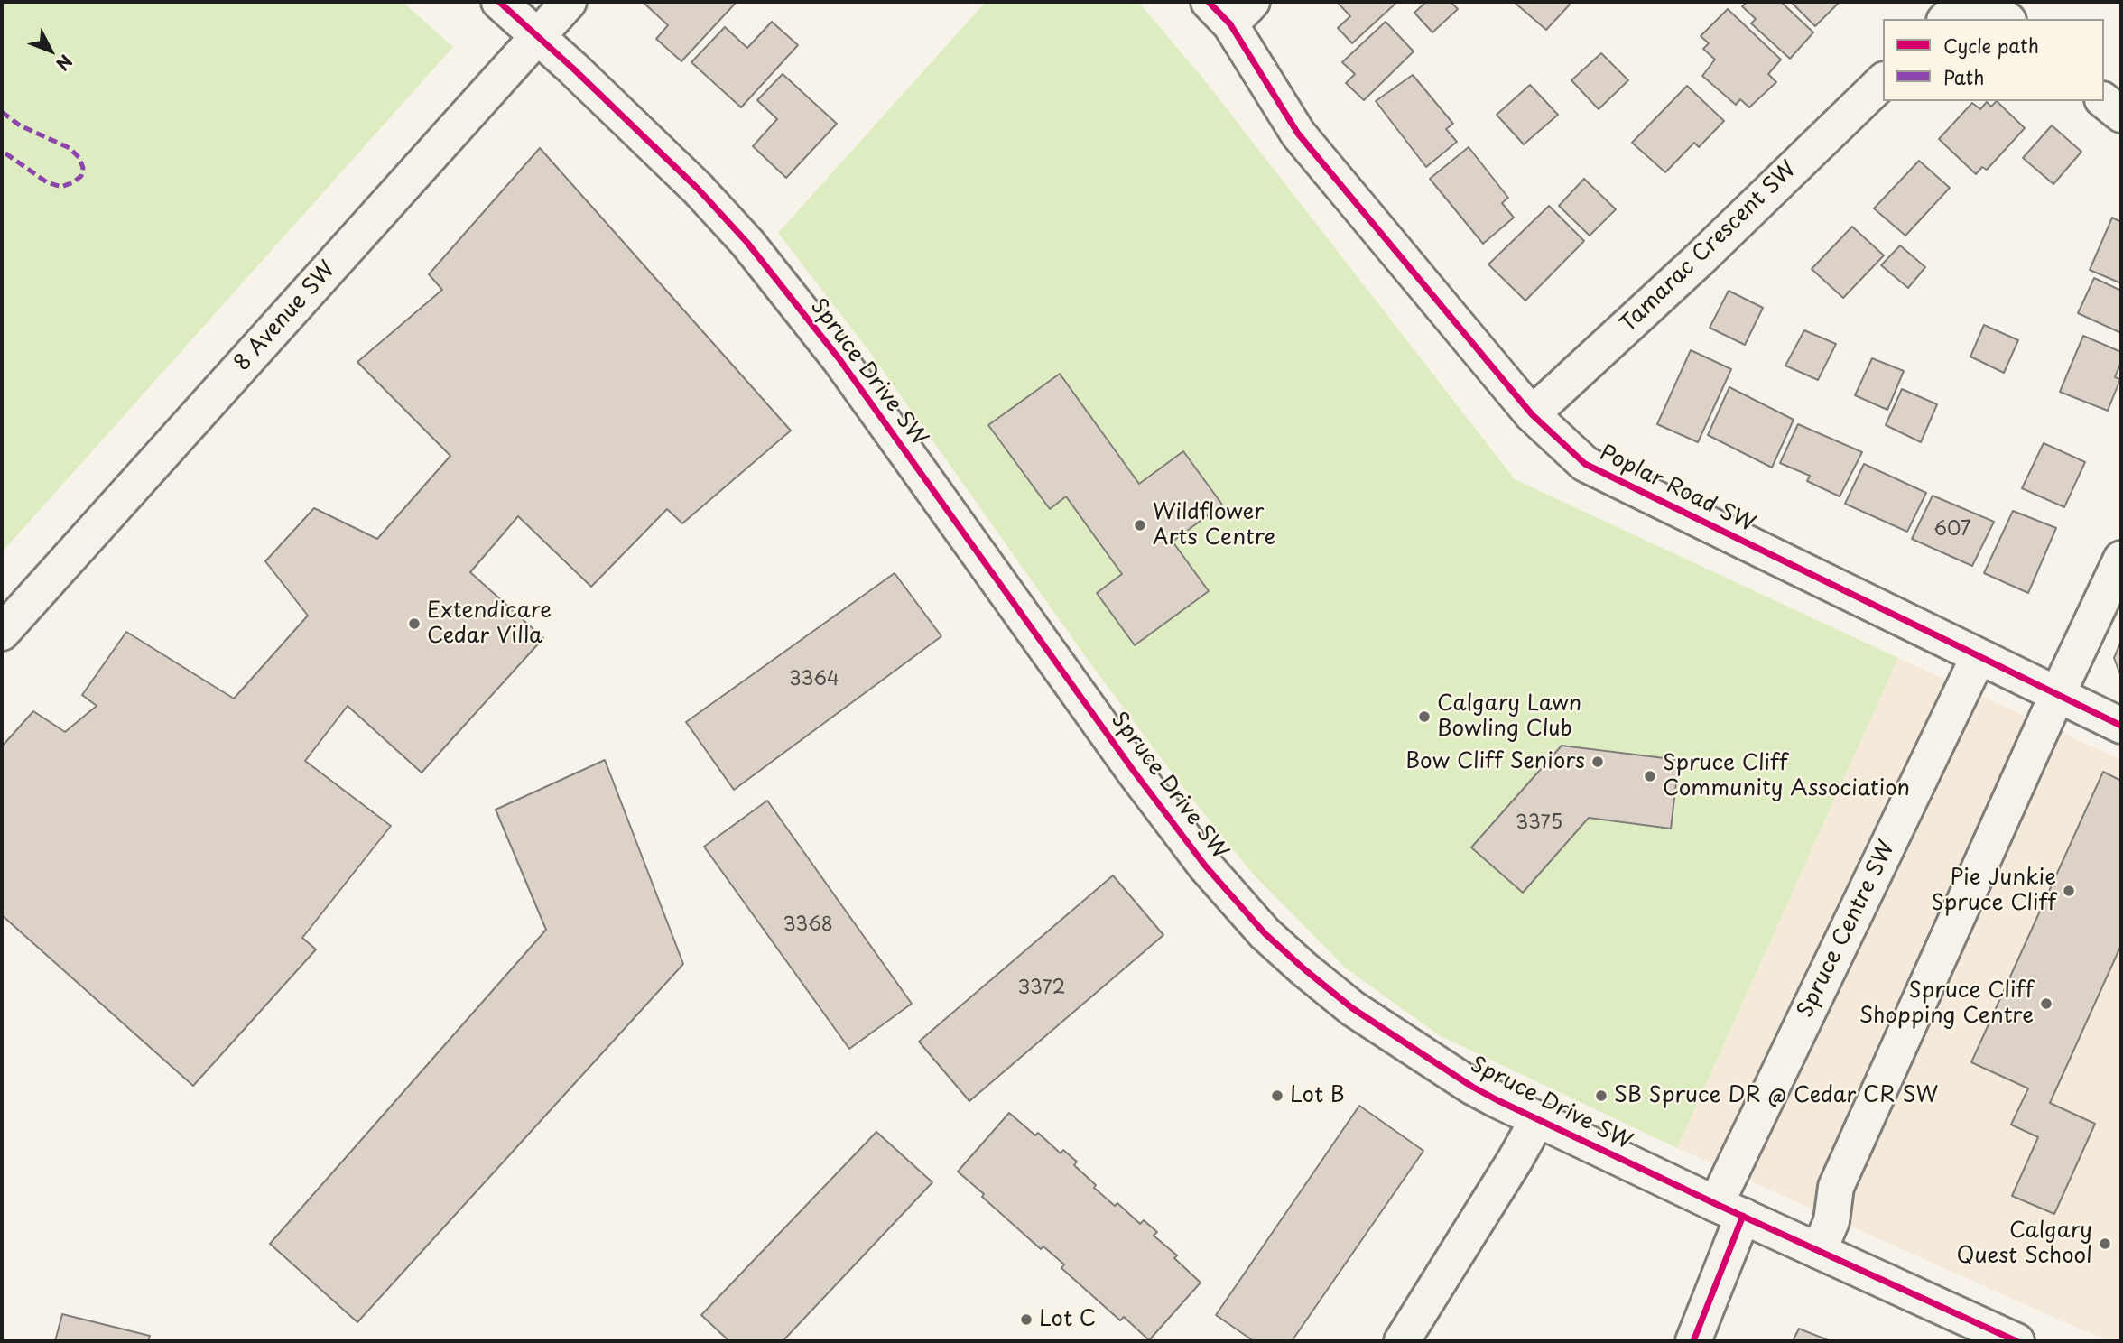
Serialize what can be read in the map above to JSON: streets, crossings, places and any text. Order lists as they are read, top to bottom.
{
  "streets": {
    "street": [
      "Tamarac Crescent SW",
      "8 Avenue SW",
      "Spruce Drive SW",
      "Poplar Road SW",
      "Spruce Centre SW"
    ]
  },
  "crossings": [
    ["Tamarac Crescent SW", "Poplar Road SW"],
    ["8 Avenue SW", "Spruce Drive SW"],
    ["Spruce Drive SW", "Spruce Centre SW"],
    ["Poplar Road SW", "Spruce Centre SW"]
  ],
  "places": [
    "Wildflower Arts Centre",
    "Extendicare Cedar Villa",
    "Calgary Lawn Bowling Club",
    "Bow Cliff Seniors",
    "Spruce Cliff Community Association",
    "Pie Junkie Spruce Cliff",
    "Spruce Cliff Shopping Centre",
    "Lot B",
    "SB Spruce DR @ Cedar CR SW",
    "Calgary Quest School",
    "Lot C"
  ],
  "house_numbers": [
    "607",
    "3364",
    "3375",
    "3368",
    "3372"
  ],
  "legend": ["Cycle path", "Path"],
  "north": "bottom right"
}
